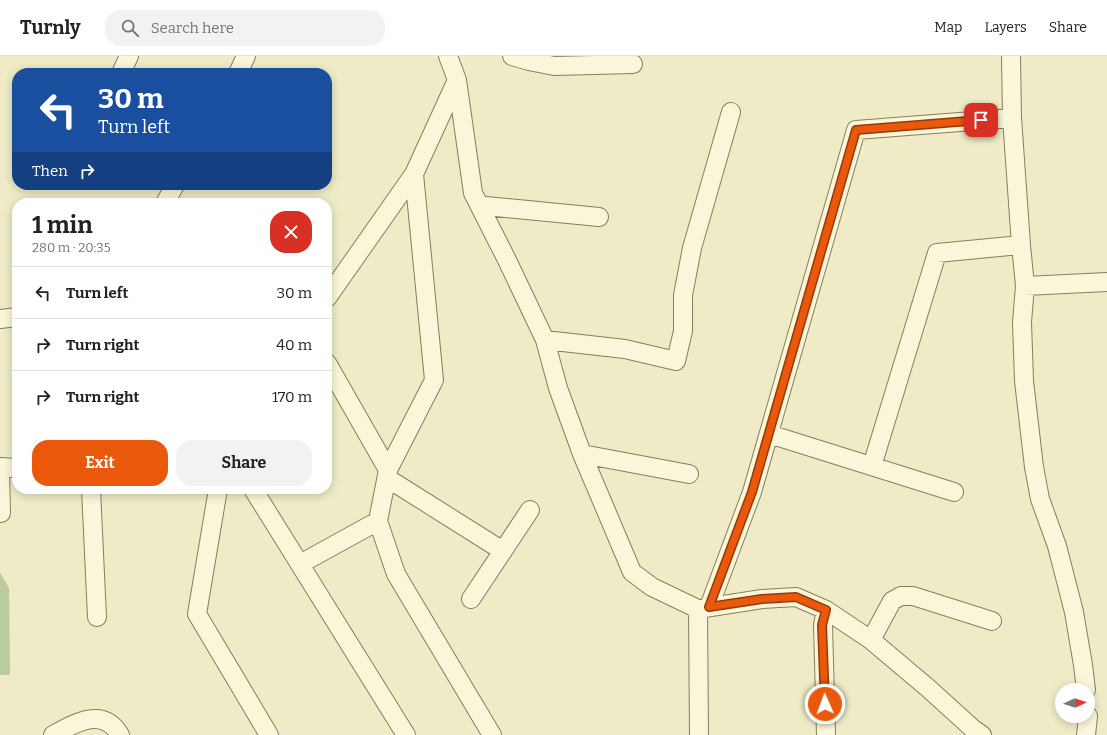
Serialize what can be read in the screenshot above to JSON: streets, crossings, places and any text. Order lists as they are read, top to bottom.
{
  "north": "right",
  "page": {
    "header": "Turnly",
    "search": "Search here",
    "nav": ["Map", "Layers", "Share"],
    "turn": ["30 m", "Turn left"],
    "then": "Then",
    "heading": ["1 min", "280 m · 20:35"],
    "list": [
      {
        "name": "Turn left",
        "value": "30 m"
      },
      {
        "name": "Turn right",
        "value": "40 m"
      },
      {
        "name": "Turn right",
        "value": "170 m"
      }
    ],
    "buttons": ["Exit", "Share"]
  }
}
